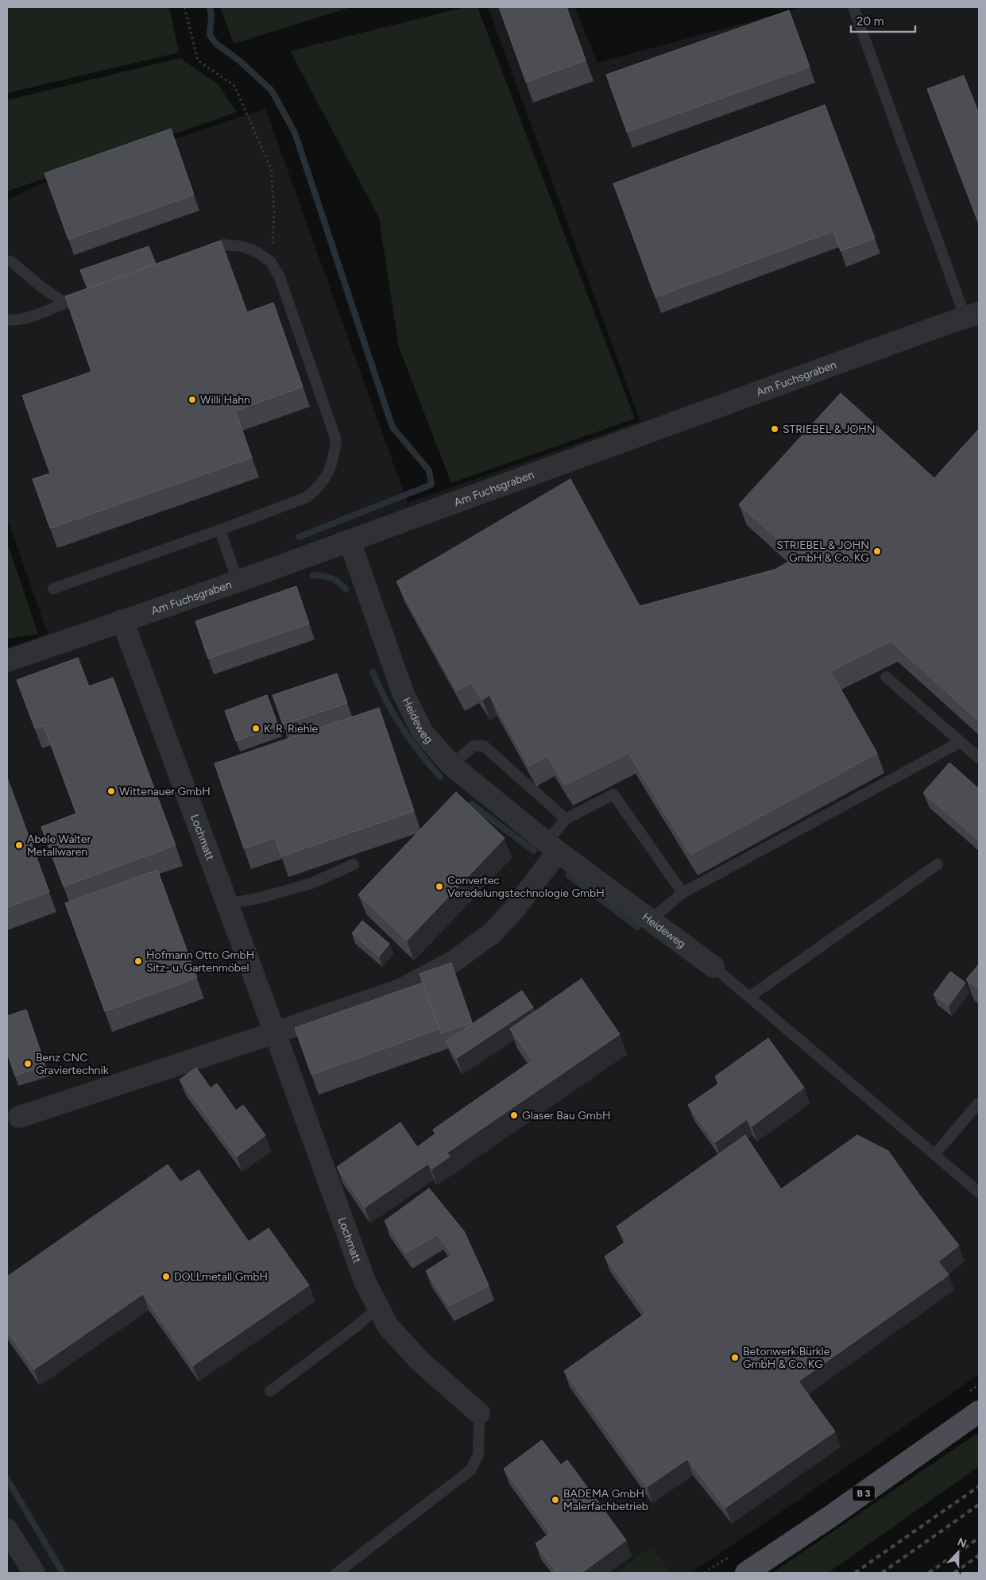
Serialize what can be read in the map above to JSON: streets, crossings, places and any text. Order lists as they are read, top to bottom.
{
  "streets": {
    "main road": ["B 3"],
    "street": ["Am Fuchsgraben", "Heideweg", "Lochmatt"]
  },
  "crossings": [
    ["Am Fuchsgraben", "Heideweg"],
    ["Am Fuchsgraben", "Lochmatt"]
  ],
  "places": [
    "Willi Hahn",
    "STRIEBEL & JOHN",
    "STRIEBEL & JOHN GmbH & Co. KG",
    "K. R. Riehle",
    "Wittenauer GmbH",
    "Abele Walter Metallwaren",
    "Convertec Veredelungstechnologie GmbH",
    "Hofmann Otto GmbH Sitz- u. Gartenmöbel",
    "Benz CNC Graviertechnik",
    "Glaser Bau GmbH",
    "DOLLmetall GmbH",
    "Betonwerk Bürkle GmbH & Co. KG",
    "BADEMA GmbH Malerfachbetrieb"
  ],
  "scale_bar": "20 m",
  "north": "top"
}
